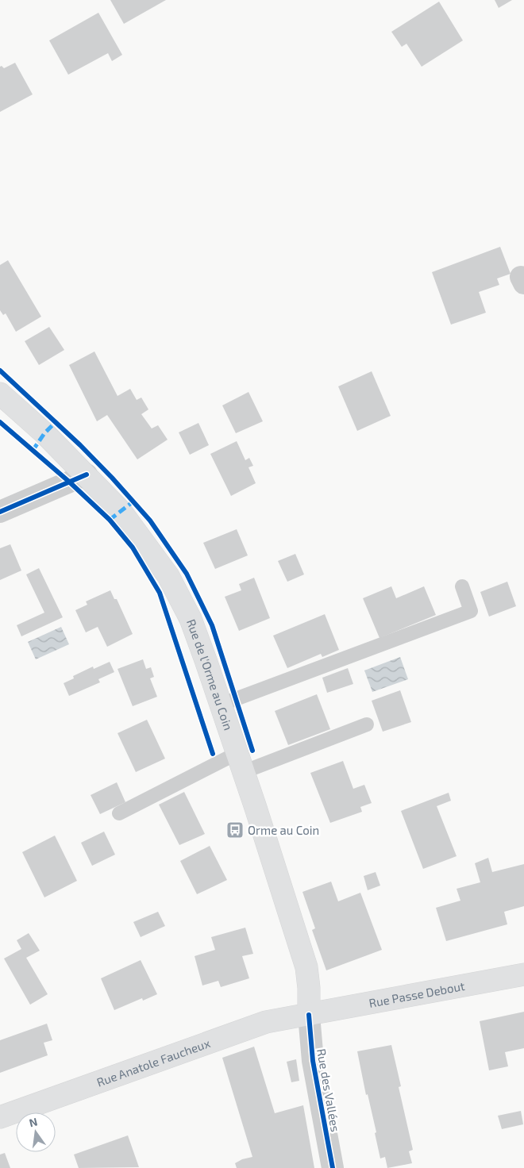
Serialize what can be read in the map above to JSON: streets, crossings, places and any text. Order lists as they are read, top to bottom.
{
  "streets": {
    "main road": ["Rue de l'Orme au Coin", "Rue Passe Debout", "Rue Anatole Faucheux"],
    "street": ["Rue des Vallées"]
  },
  "crossings": [
    ["Rue de l'Orme au Coin", "Rue Passe Debout"],
    ["Rue de l'Orme au Coin", "Rue Anatole Faucheux"],
    ["Rue de l'Orme au Coin", "Rue des Vallées"],
    ["Rue Passe Debout", "Rue Anatole Faucheux"],
    ["Rue Passe Debout", "Rue des Vallées"],
    ["Rue Anatole Faucheux", "Rue des Vallées"]
  ],
  "places": {
    "bus stop": ["Orme au Coin"]
  },
  "north": "top"
}
